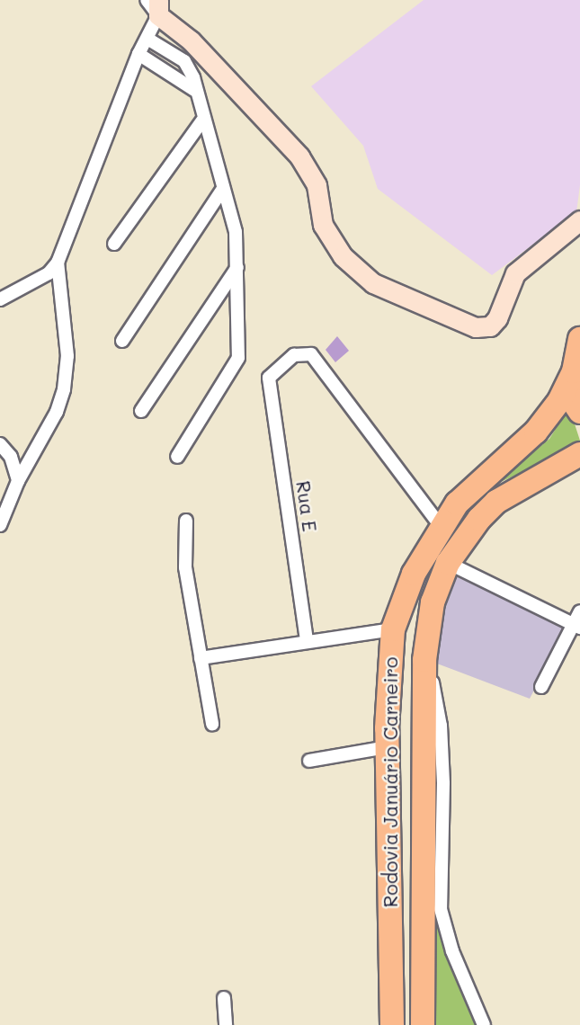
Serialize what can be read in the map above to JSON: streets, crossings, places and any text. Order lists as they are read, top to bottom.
{
  "streets": {
    "highway": ["Rodovia Januário Carneiro"],
    "street": ["Rua E"]
  },
  "crossings": [
    ["Rua E", "Rodovia Januário Carneiro"]
  ]
}
